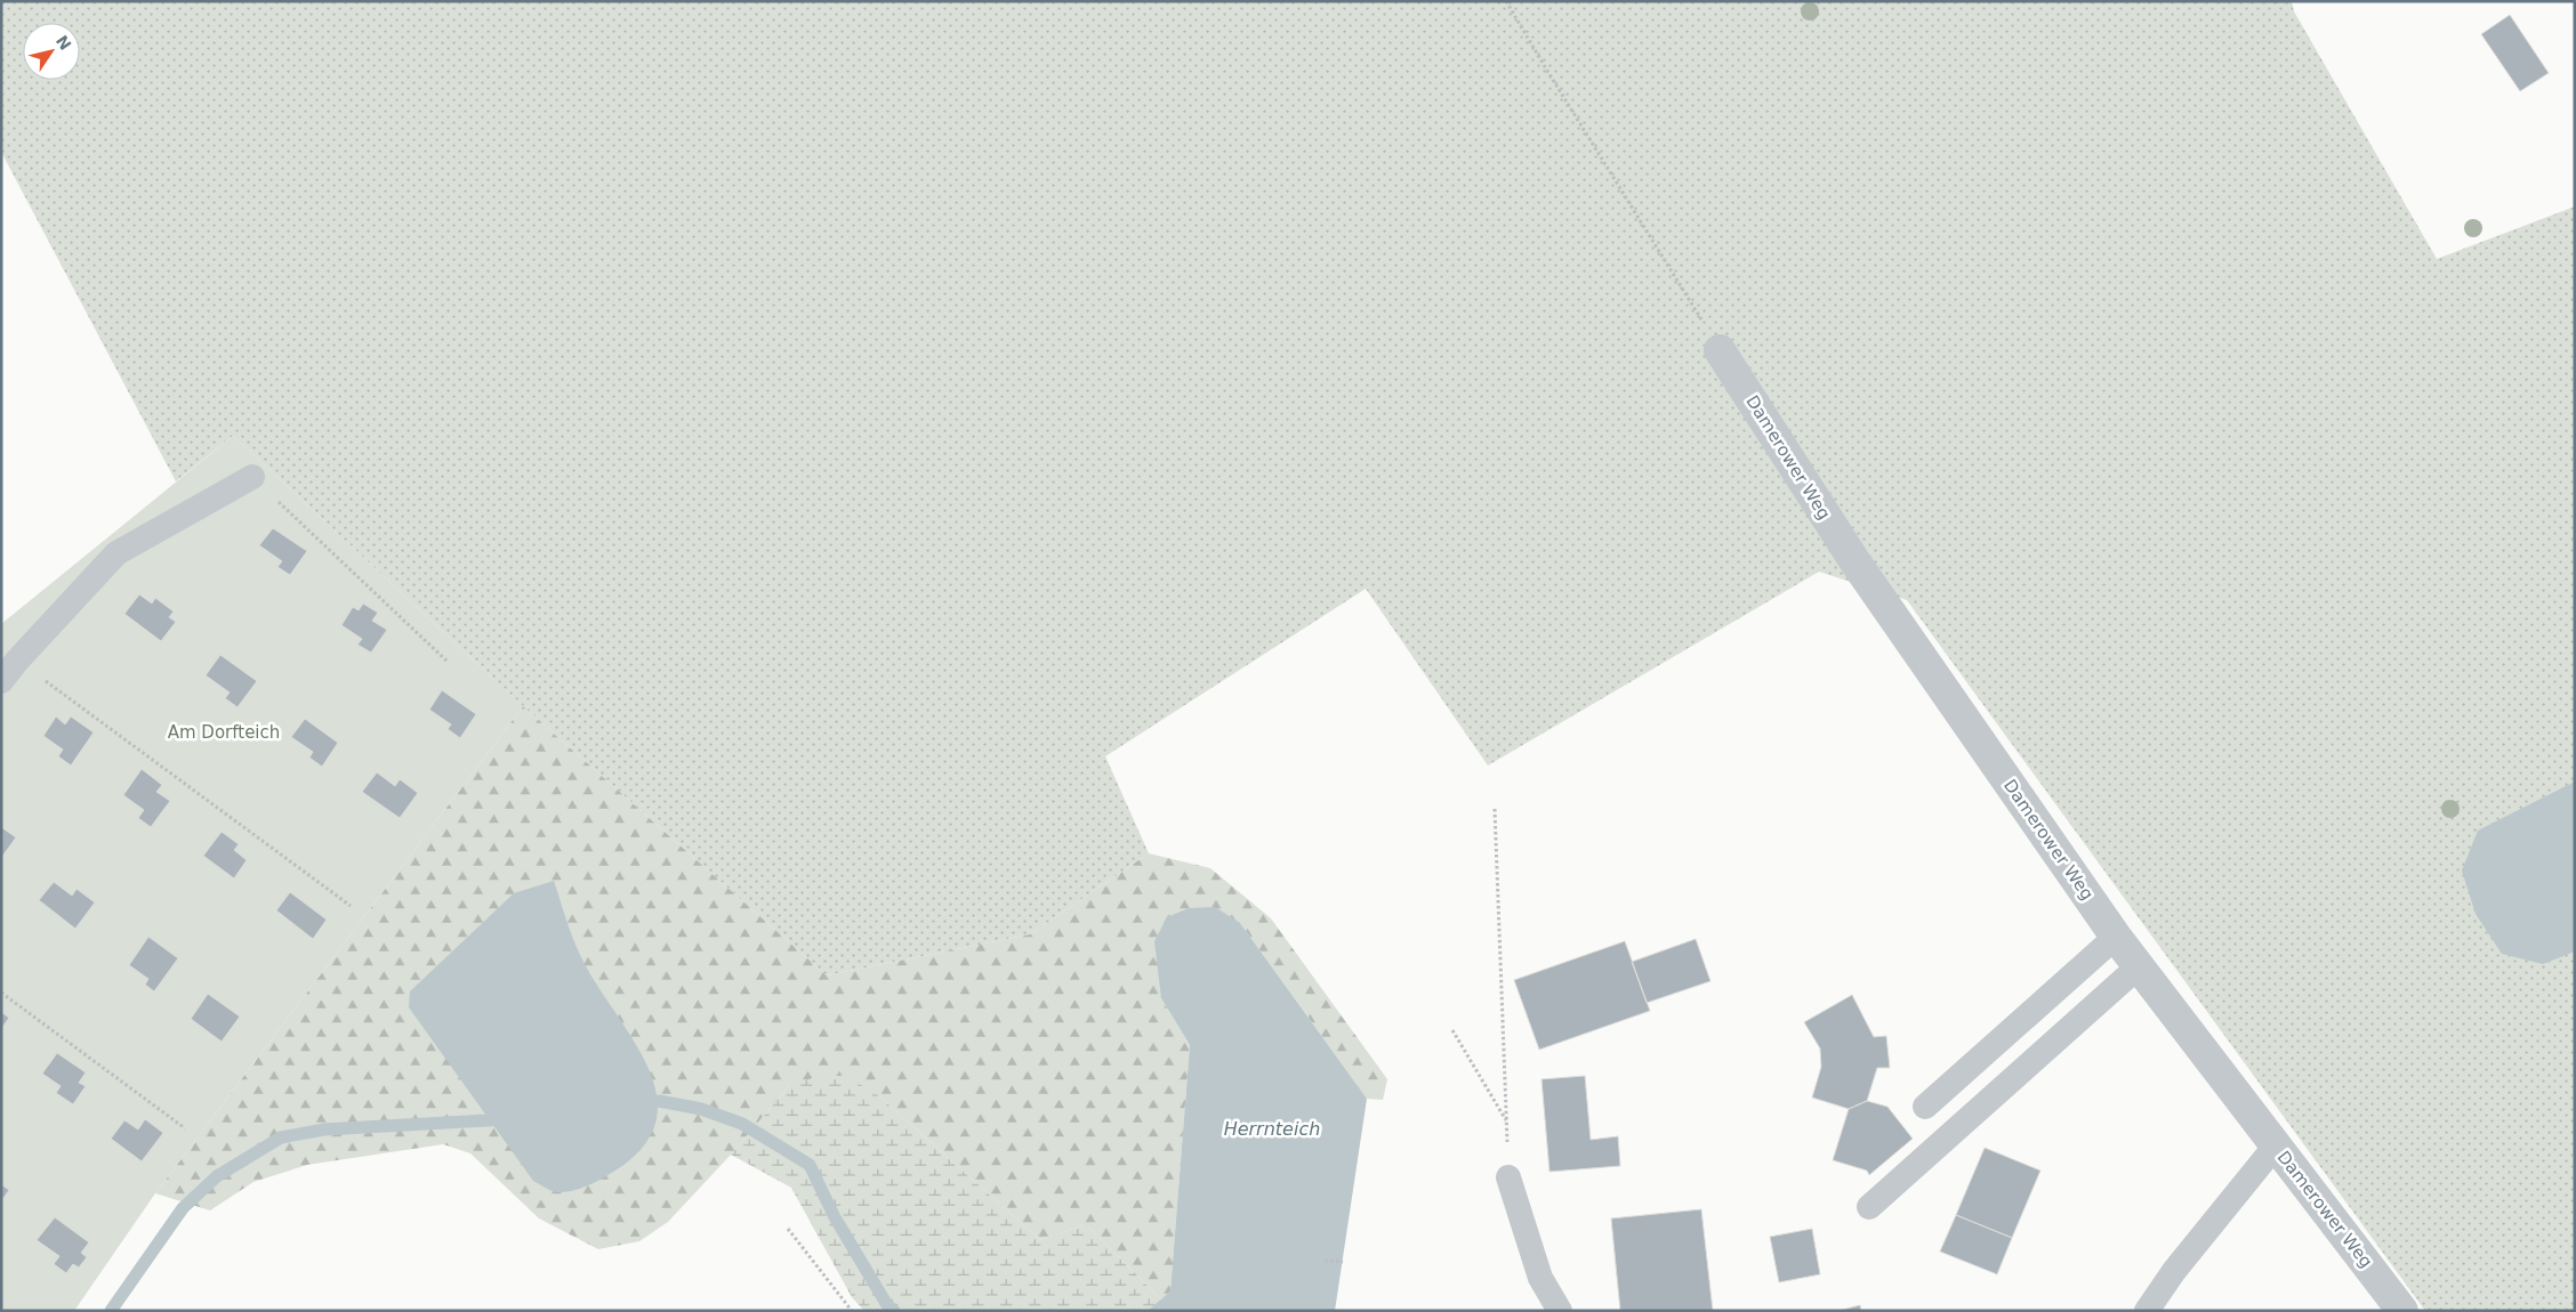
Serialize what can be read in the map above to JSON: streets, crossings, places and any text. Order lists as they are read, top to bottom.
{
  "streets": {
    "street": ["Damerower Weg"]
  },
  "water": ["Herrnteich"],
  "parks": ["Am Dorfteich"],
  "north": "top right"
}
